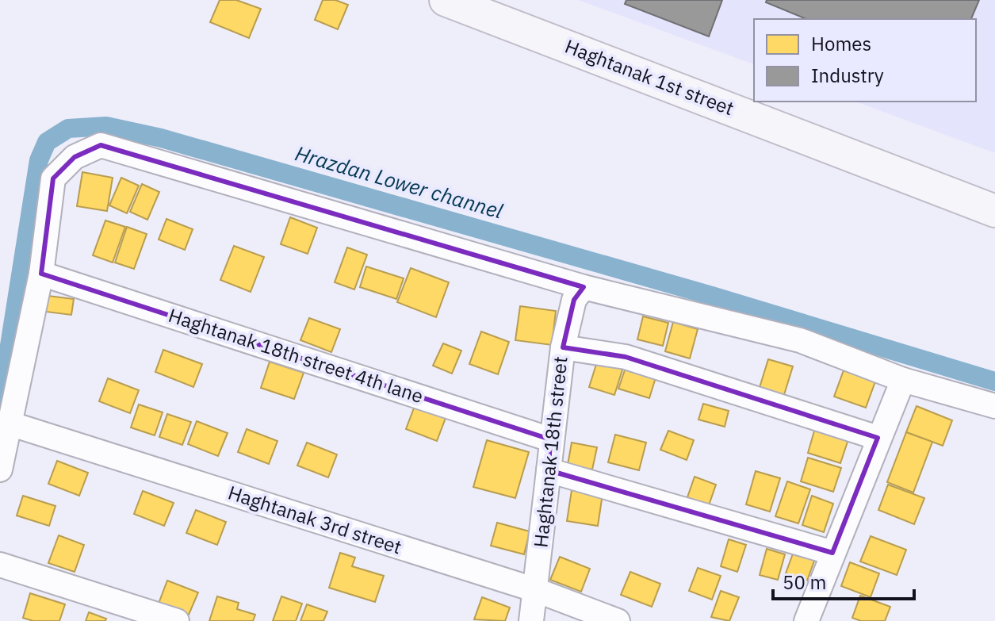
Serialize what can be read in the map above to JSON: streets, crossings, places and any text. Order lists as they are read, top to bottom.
{
  "streets": {
    "main road": ["Haghtanak 1st street"],
    "street": ["Haghtanak 18th street 4th lane", "Haghtanak 18th street", "Haghtanak 3rd street"]
  },
  "crossings": [
    ["Haghtanak 18th street 4th lane", "Haghtanak 18th street"],
    ["Haghtanak 18th street", "Haghtanak 3rd street"]
  ],
  "water": ["Hrazdan Lower channel"],
  "legend": ["Homes", "Industry"],
  "scale_bar": "50 m"
}
